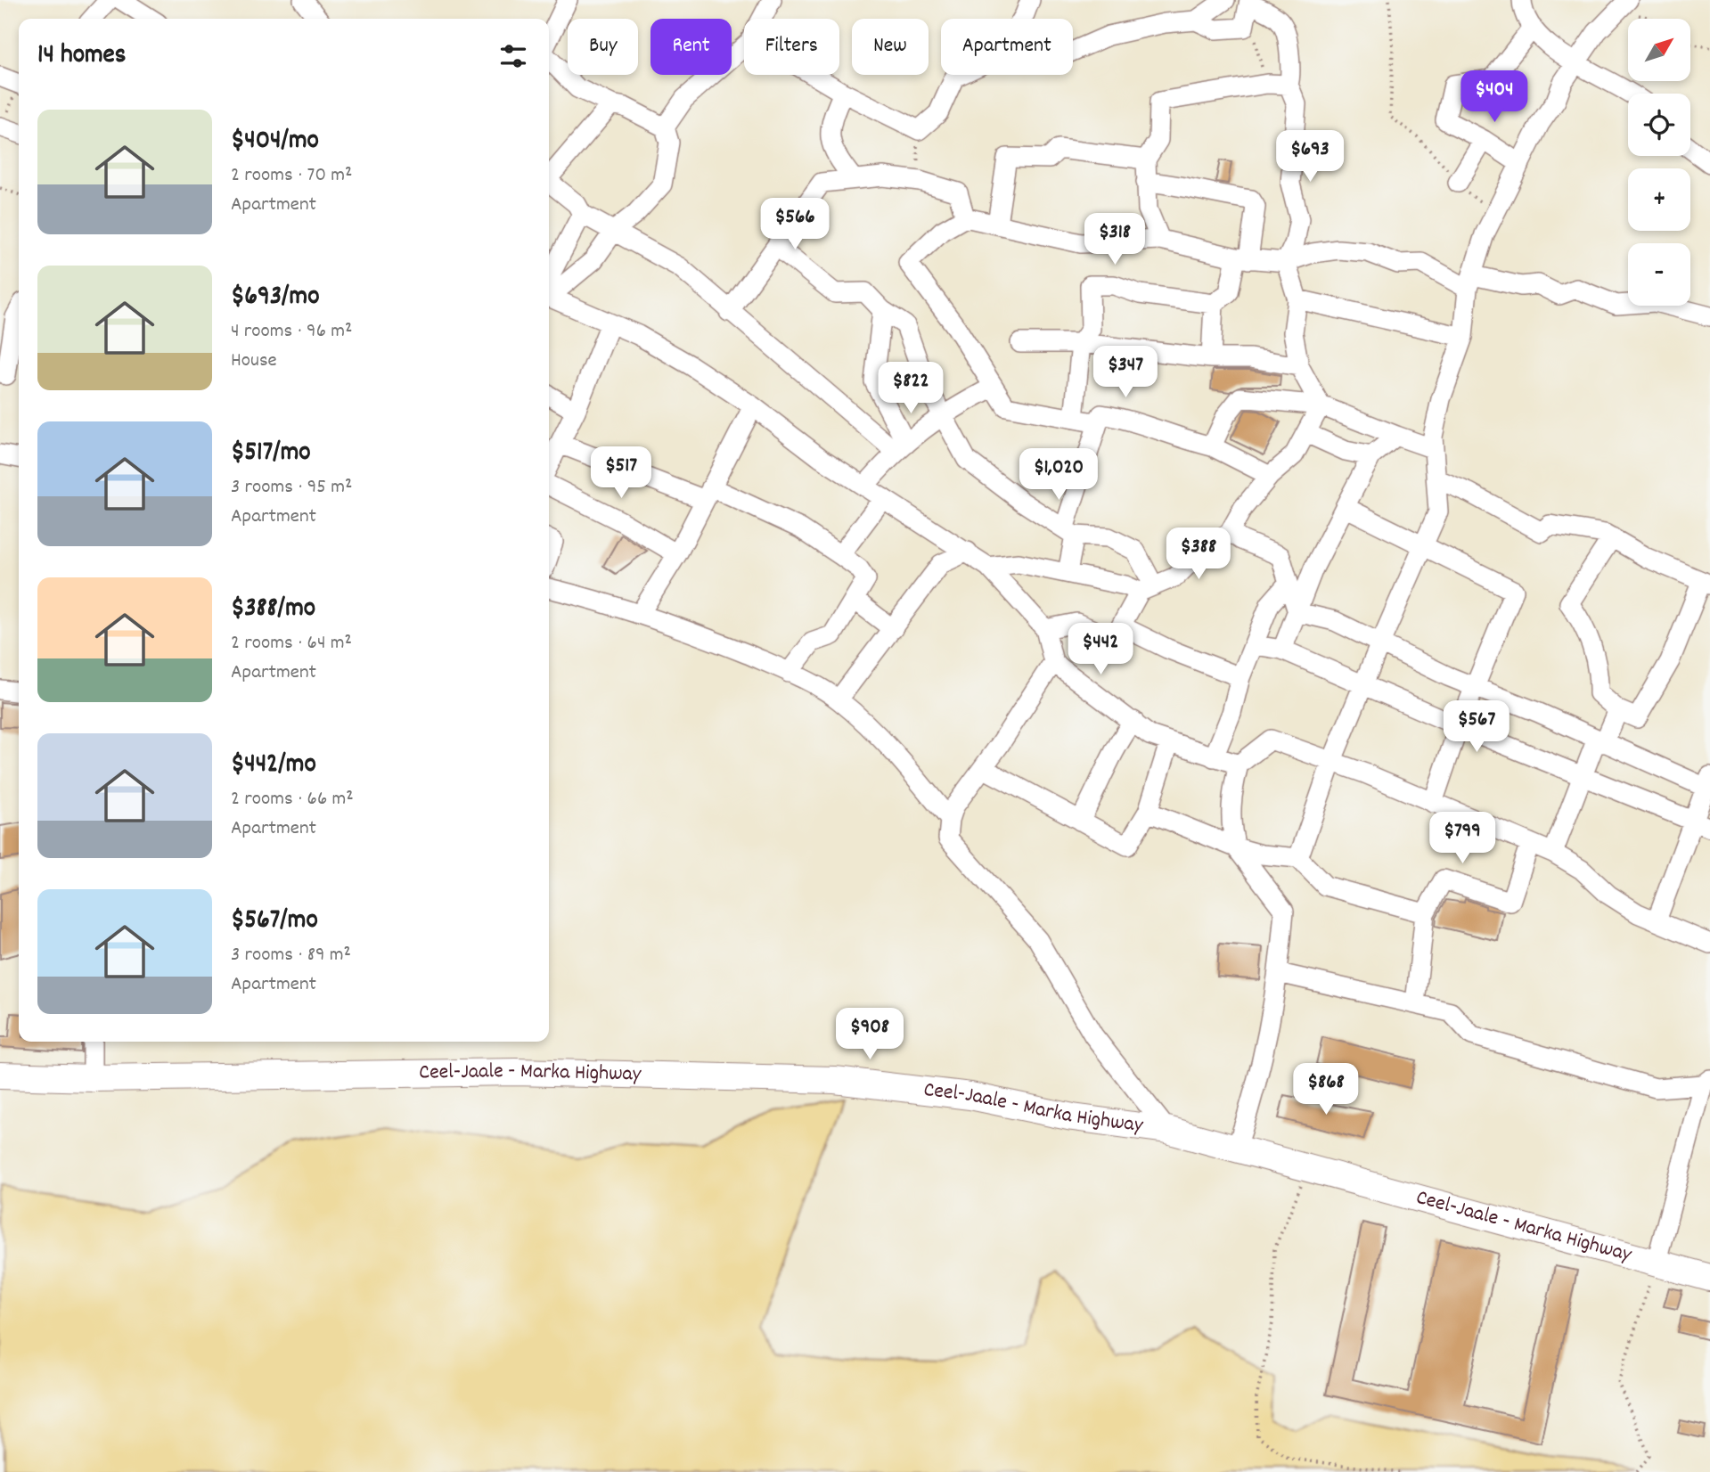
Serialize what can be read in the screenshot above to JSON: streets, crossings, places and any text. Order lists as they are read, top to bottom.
{
  "streets": {
    "street": ["Ceel-Jaale - Marka Highway"]
  },
  "north": "top right",
  "page": {
    "map_buttons": ["+", "−"],
    "chip": [
      "Buy",
      "Rent",
      "Filters",
      "New",
      "Apartment"
    ],
    "heading": "14 homes",
    "price": [
      "$404",
      "$693",
      "$566",
      "$318",
      "$347",
      "$822",
      "$517",
      "$1,020",
      "$388",
      "$442",
      "$567",
      "$799",
      "$908",
      "$868"
    ],
    "list": [
      {
        "name": "$404/mo",
        "note": "2 rooms · 70 m² · Apartment"
      },
      {
        "name": "$693/mo",
        "note": "4 rooms · 96 m² · House"
      },
      {
        "name": "$517/mo",
        "note": "3 rooms · 95 m² · Apartment"
      },
      {
        "name": "$388/mo",
        "note": "2 rooms · 64 m² · Apartment"
      },
      {
        "name": "$442/mo",
        "note": "2 rooms · 66 m² · Apartment"
      },
      {
        "name": "$567/mo",
        "note": "3 rooms · 89 m² · Apartment"
      }
    ]
  }
}
